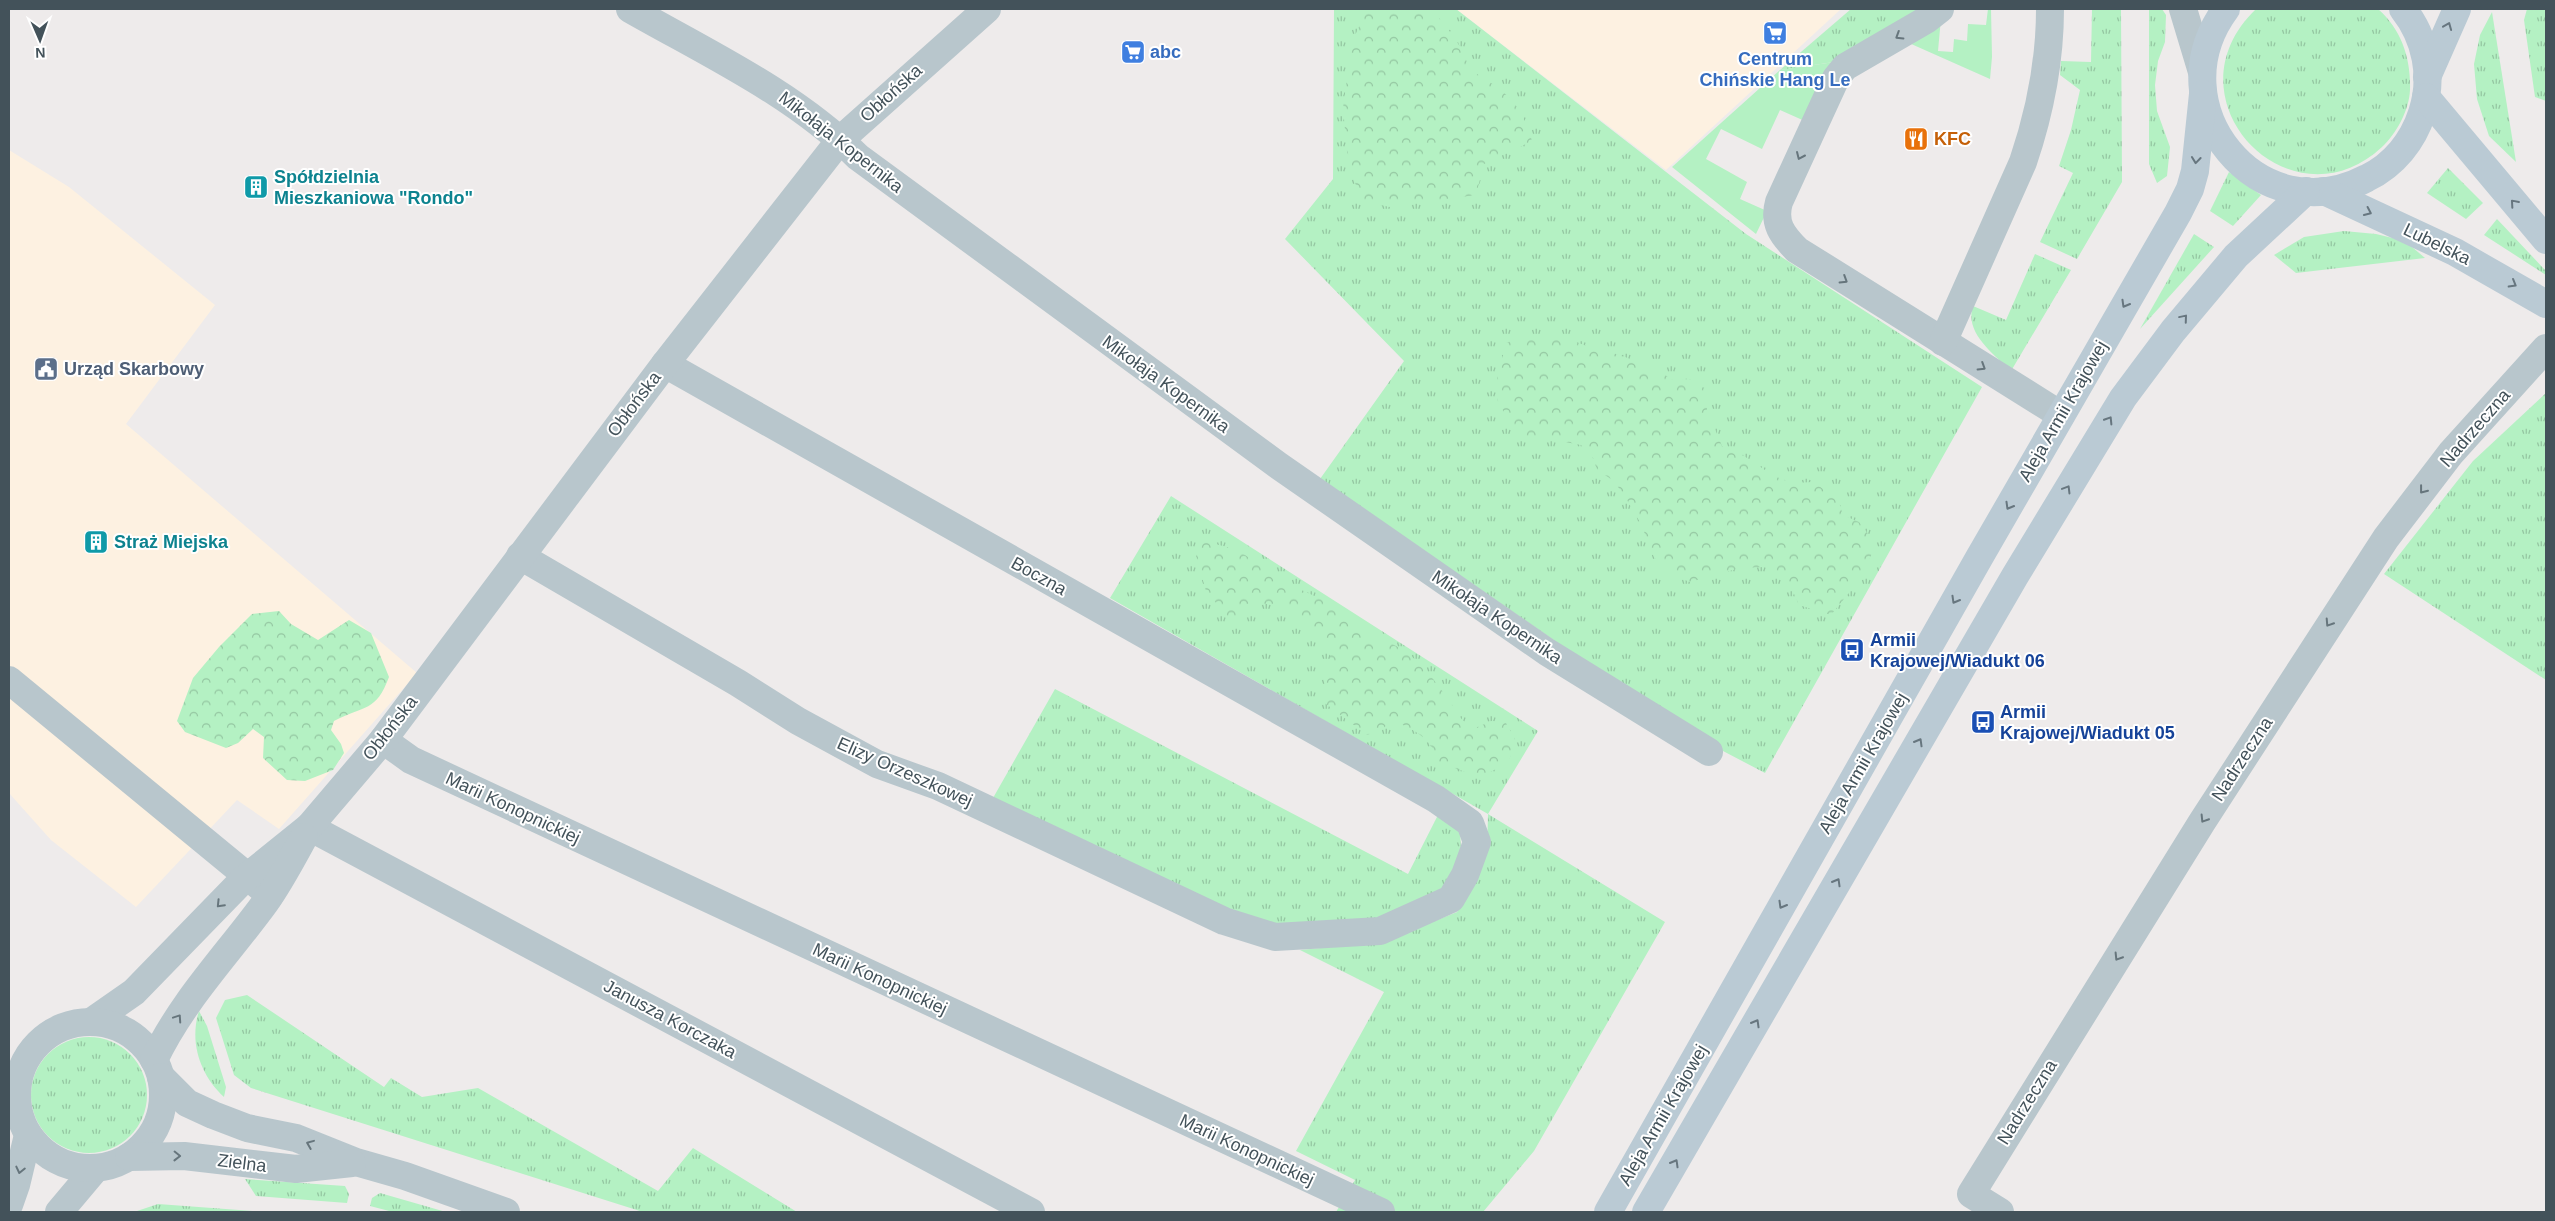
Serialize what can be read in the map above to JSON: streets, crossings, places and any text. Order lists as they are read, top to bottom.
{
  "streets": {
    "main road": ["Lubelska", "Aleja Armii Krajowej"],
    "street": [
      "Obłońska",
      "Mikołaja Kopernika",
      "Nadrzeczna",
      "Boczna",
      "Elizy Orzeszkowej",
      "Marii Konopnickiej",
      "Janusza Korczaka",
      "Zielna"
    ]
  },
  "crossings": [
    ["Obłońska", "Mikołaja Kopernika"],
    ["Obłońska", "Boczna"],
    ["Obłońska", "Elizy Orzeszkowej"],
    ["Obłońska", "Marii Konopnickiej"],
    ["Obłońska", "Janusza Korczaka"],
    ["Obłońska", "Zielna"],
    ["Lubelska", "Aleja Armii Krajowej"],
    ["Boczna", "Elizy Orzeszkowej"]
  ],
  "one_way": ["Lubelska", "Nadrzeczna"],
  "places": {
    "supermarket": ["Centrum Chińskie Hang Le", "abc"],
    "restaurant": ["KFC"],
    "building": ["Spółdzielnia Mieszkaniowa \"Rondo\"", "Straż Miejska"],
    "public building": ["Urząd Skarbowy"],
    "bus stop": ["Armii Krajowej/Wiadukt 06", "Armii Krajowej/Wiadukt 05"]
  },
  "north": "bottom"
}
